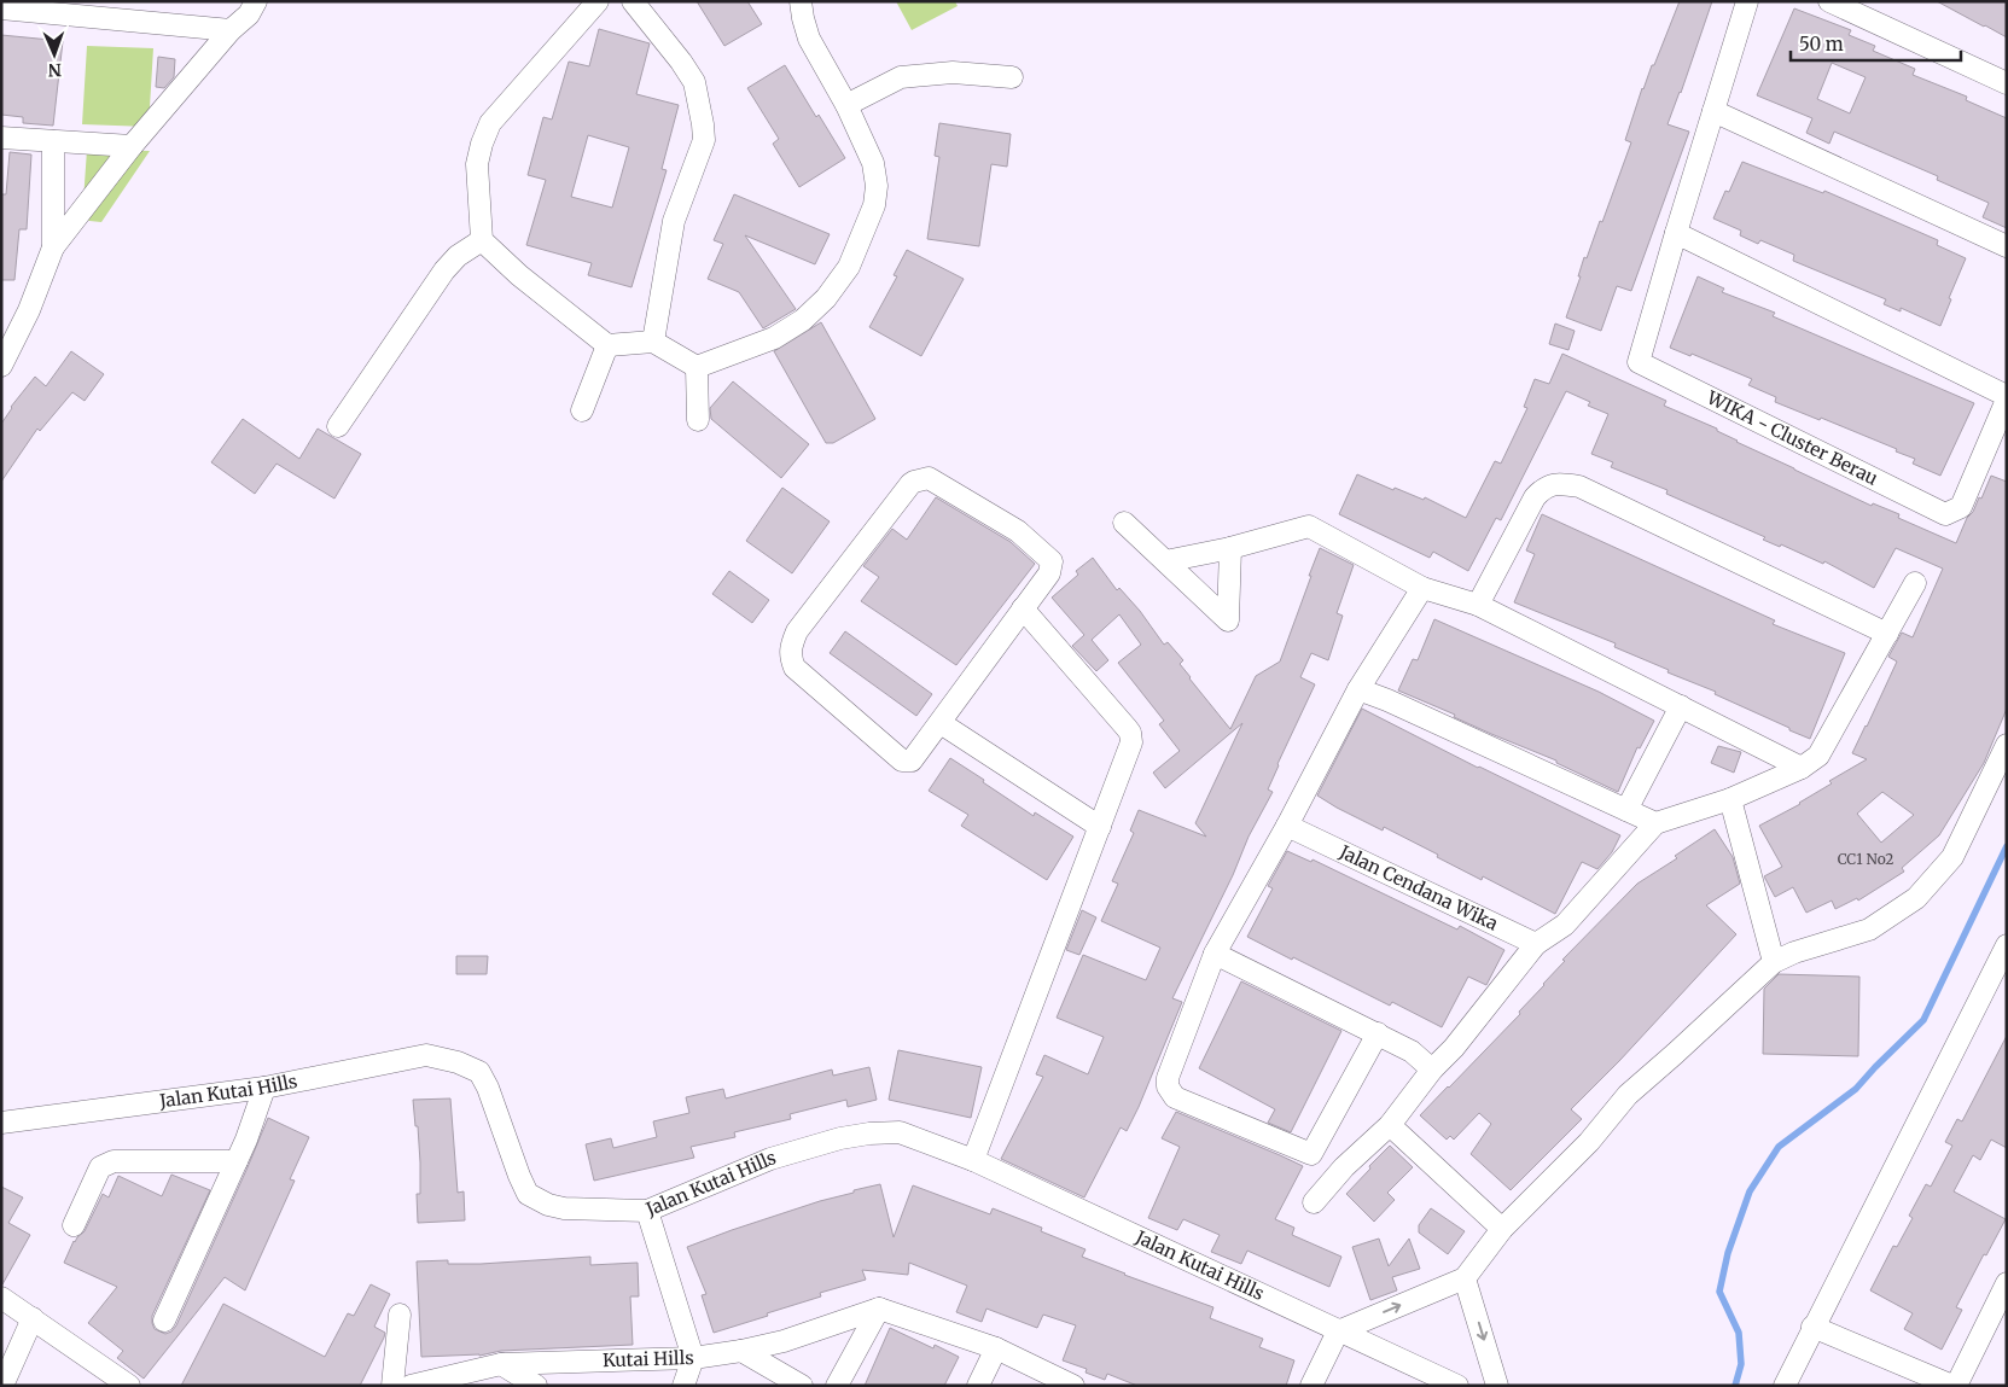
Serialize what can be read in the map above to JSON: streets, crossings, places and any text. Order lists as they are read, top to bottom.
{
  "streets": {
    "street": [
      "WIKA - Cluster Berau",
      "Jalan Cendana Wika",
      "Jalan Kutai Hills",
      "Kutai Hills"
    ]
  },
  "house_numbers": ["CC1 No2"],
  "scale_bar": "50 m",
  "north": "bottom"
}
